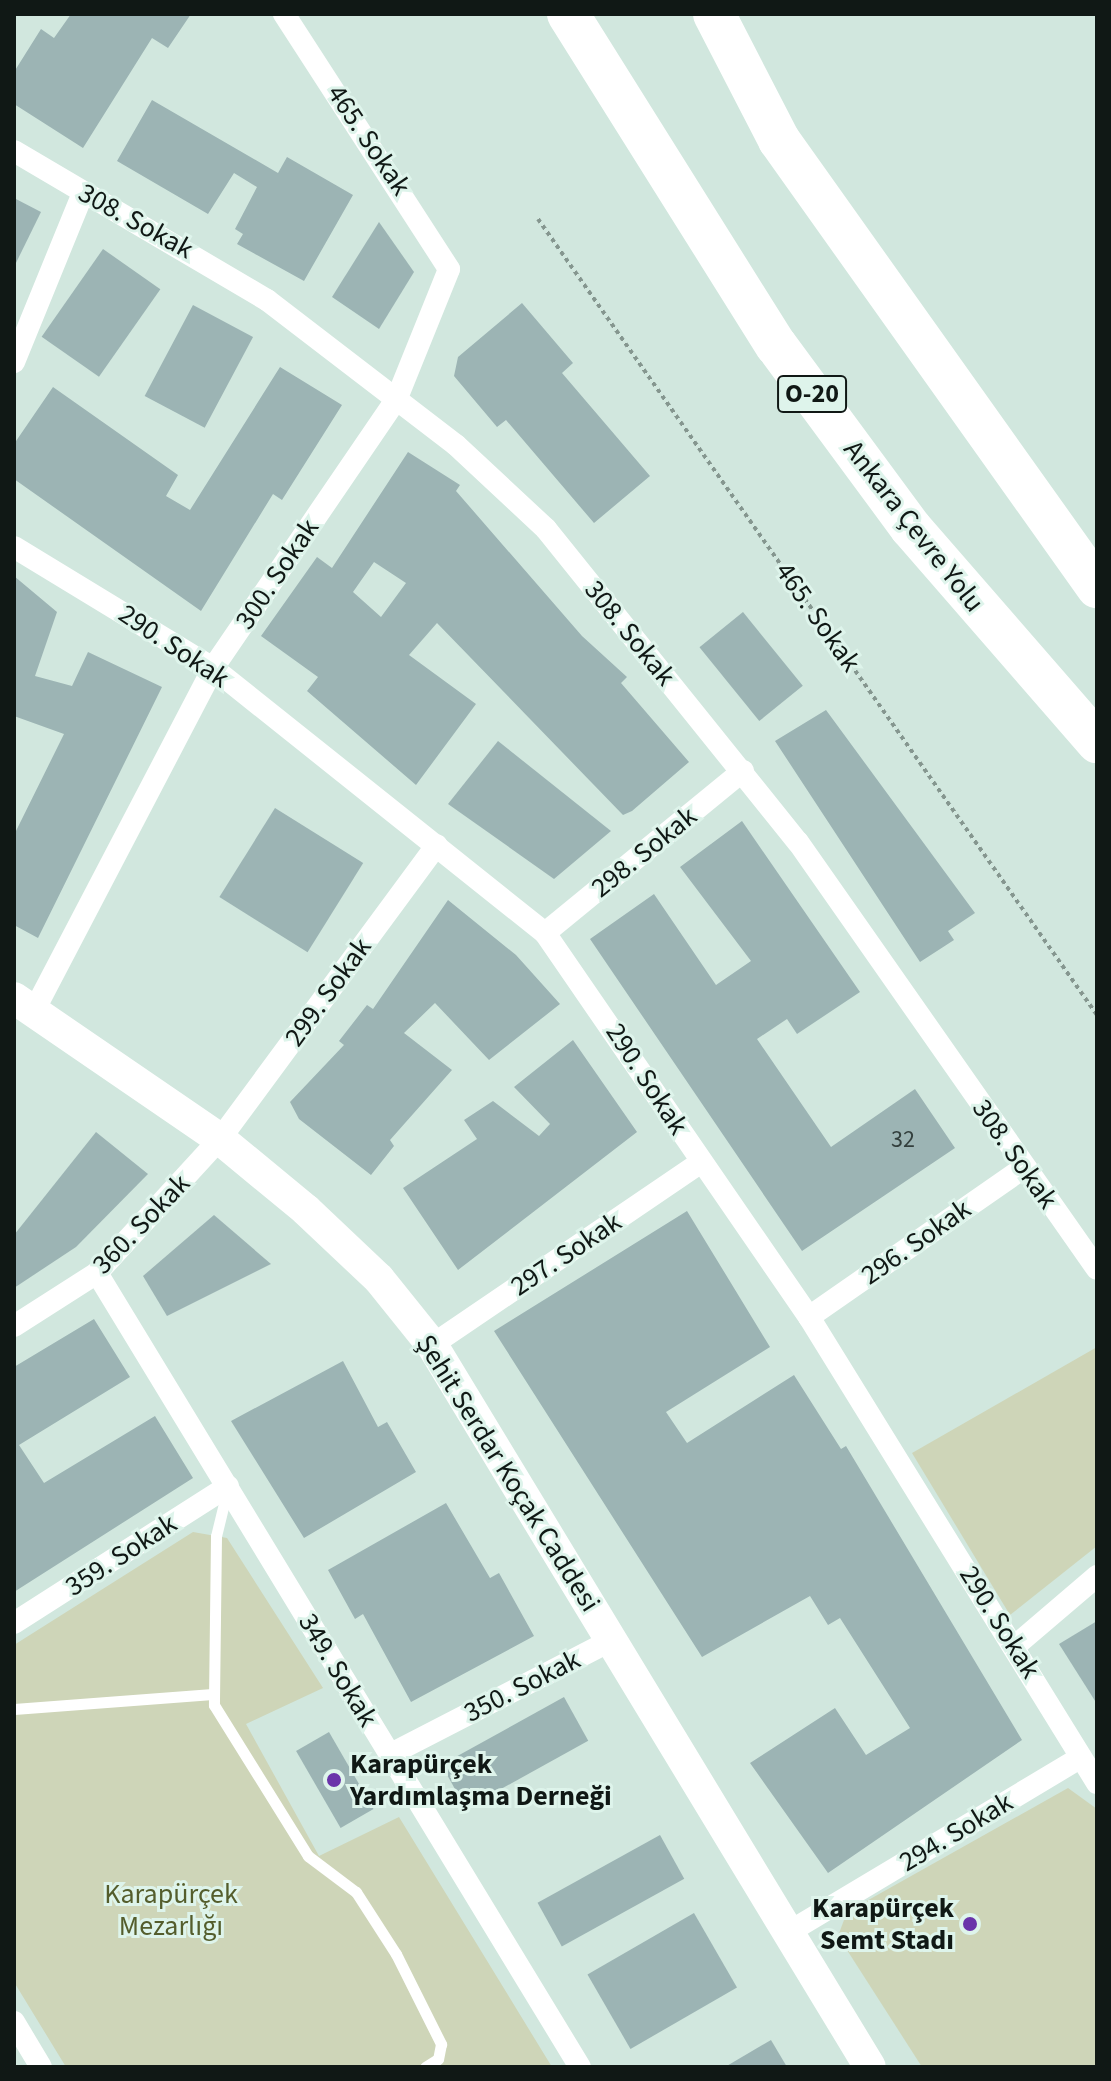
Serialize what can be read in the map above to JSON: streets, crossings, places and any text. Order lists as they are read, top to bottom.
{
  "streets": {
    "highway": ["O-20", "Ankara Çevre Yolu"],
    "street": [
      "465. Sokak",
      "308. Sokak",
      "300. Sokak",
      "290. Sokak",
      "298. Sokak",
      "299. Sokak",
      "360. Sokak",
      "296. Sokak",
      "297. Sokak",
      "Şehit Serdar Koçak Caddesi",
      "359. Sokak",
      "349. Sokak",
      "350. Sokak",
      "294. Sokak"
    ]
  },
  "crossings": [
    ["465. Sokak", "300. Sokak"],
    ["308. Sokak", "300. Sokak"],
    ["308. Sokak", "298. Sokak"],
    ["308. Sokak", "296. Sokak"],
    ["300. Sokak", "290. Sokak"],
    ["300. Sokak", "Şehit Serdar Koçak Caddesi"],
    ["290. Sokak", "298. Sokak"],
    ["290. Sokak", "299. Sokak"],
    ["290. Sokak", "296. Sokak"],
    ["290. Sokak", "297. Sokak"],
    ["290. Sokak", "294. Sokak"],
    ["299. Sokak", "360. Sokak"],
    ["299. Sokak", "Şehit Serdar Koçak Caddesi"],
    ["360. Sokak", "Şehit Serdar Koçak Caddesi"],
    ["360. Sokak", "349. Sokak"],
    ["297. Sokak", "Şehit Serdar Koçak Caddesi"],
    ["Şehit Serdar Koçak Caddesi", "350. Sokak"],
    ["Şehit Serdar Koçak Caddesi", "294. Sokak"],
    ["359. Sokak", "349. Sokak"],
    ["349. Sokak", "350. Sokak"]
  ],
  "parks": ["Karapürçek Mezarlığı"],
  "places": ["Karapürçek Yardımlaşma Derneği", "Karapürçek Semt Stadı"],
  "house_numbers": ["32"]
}
